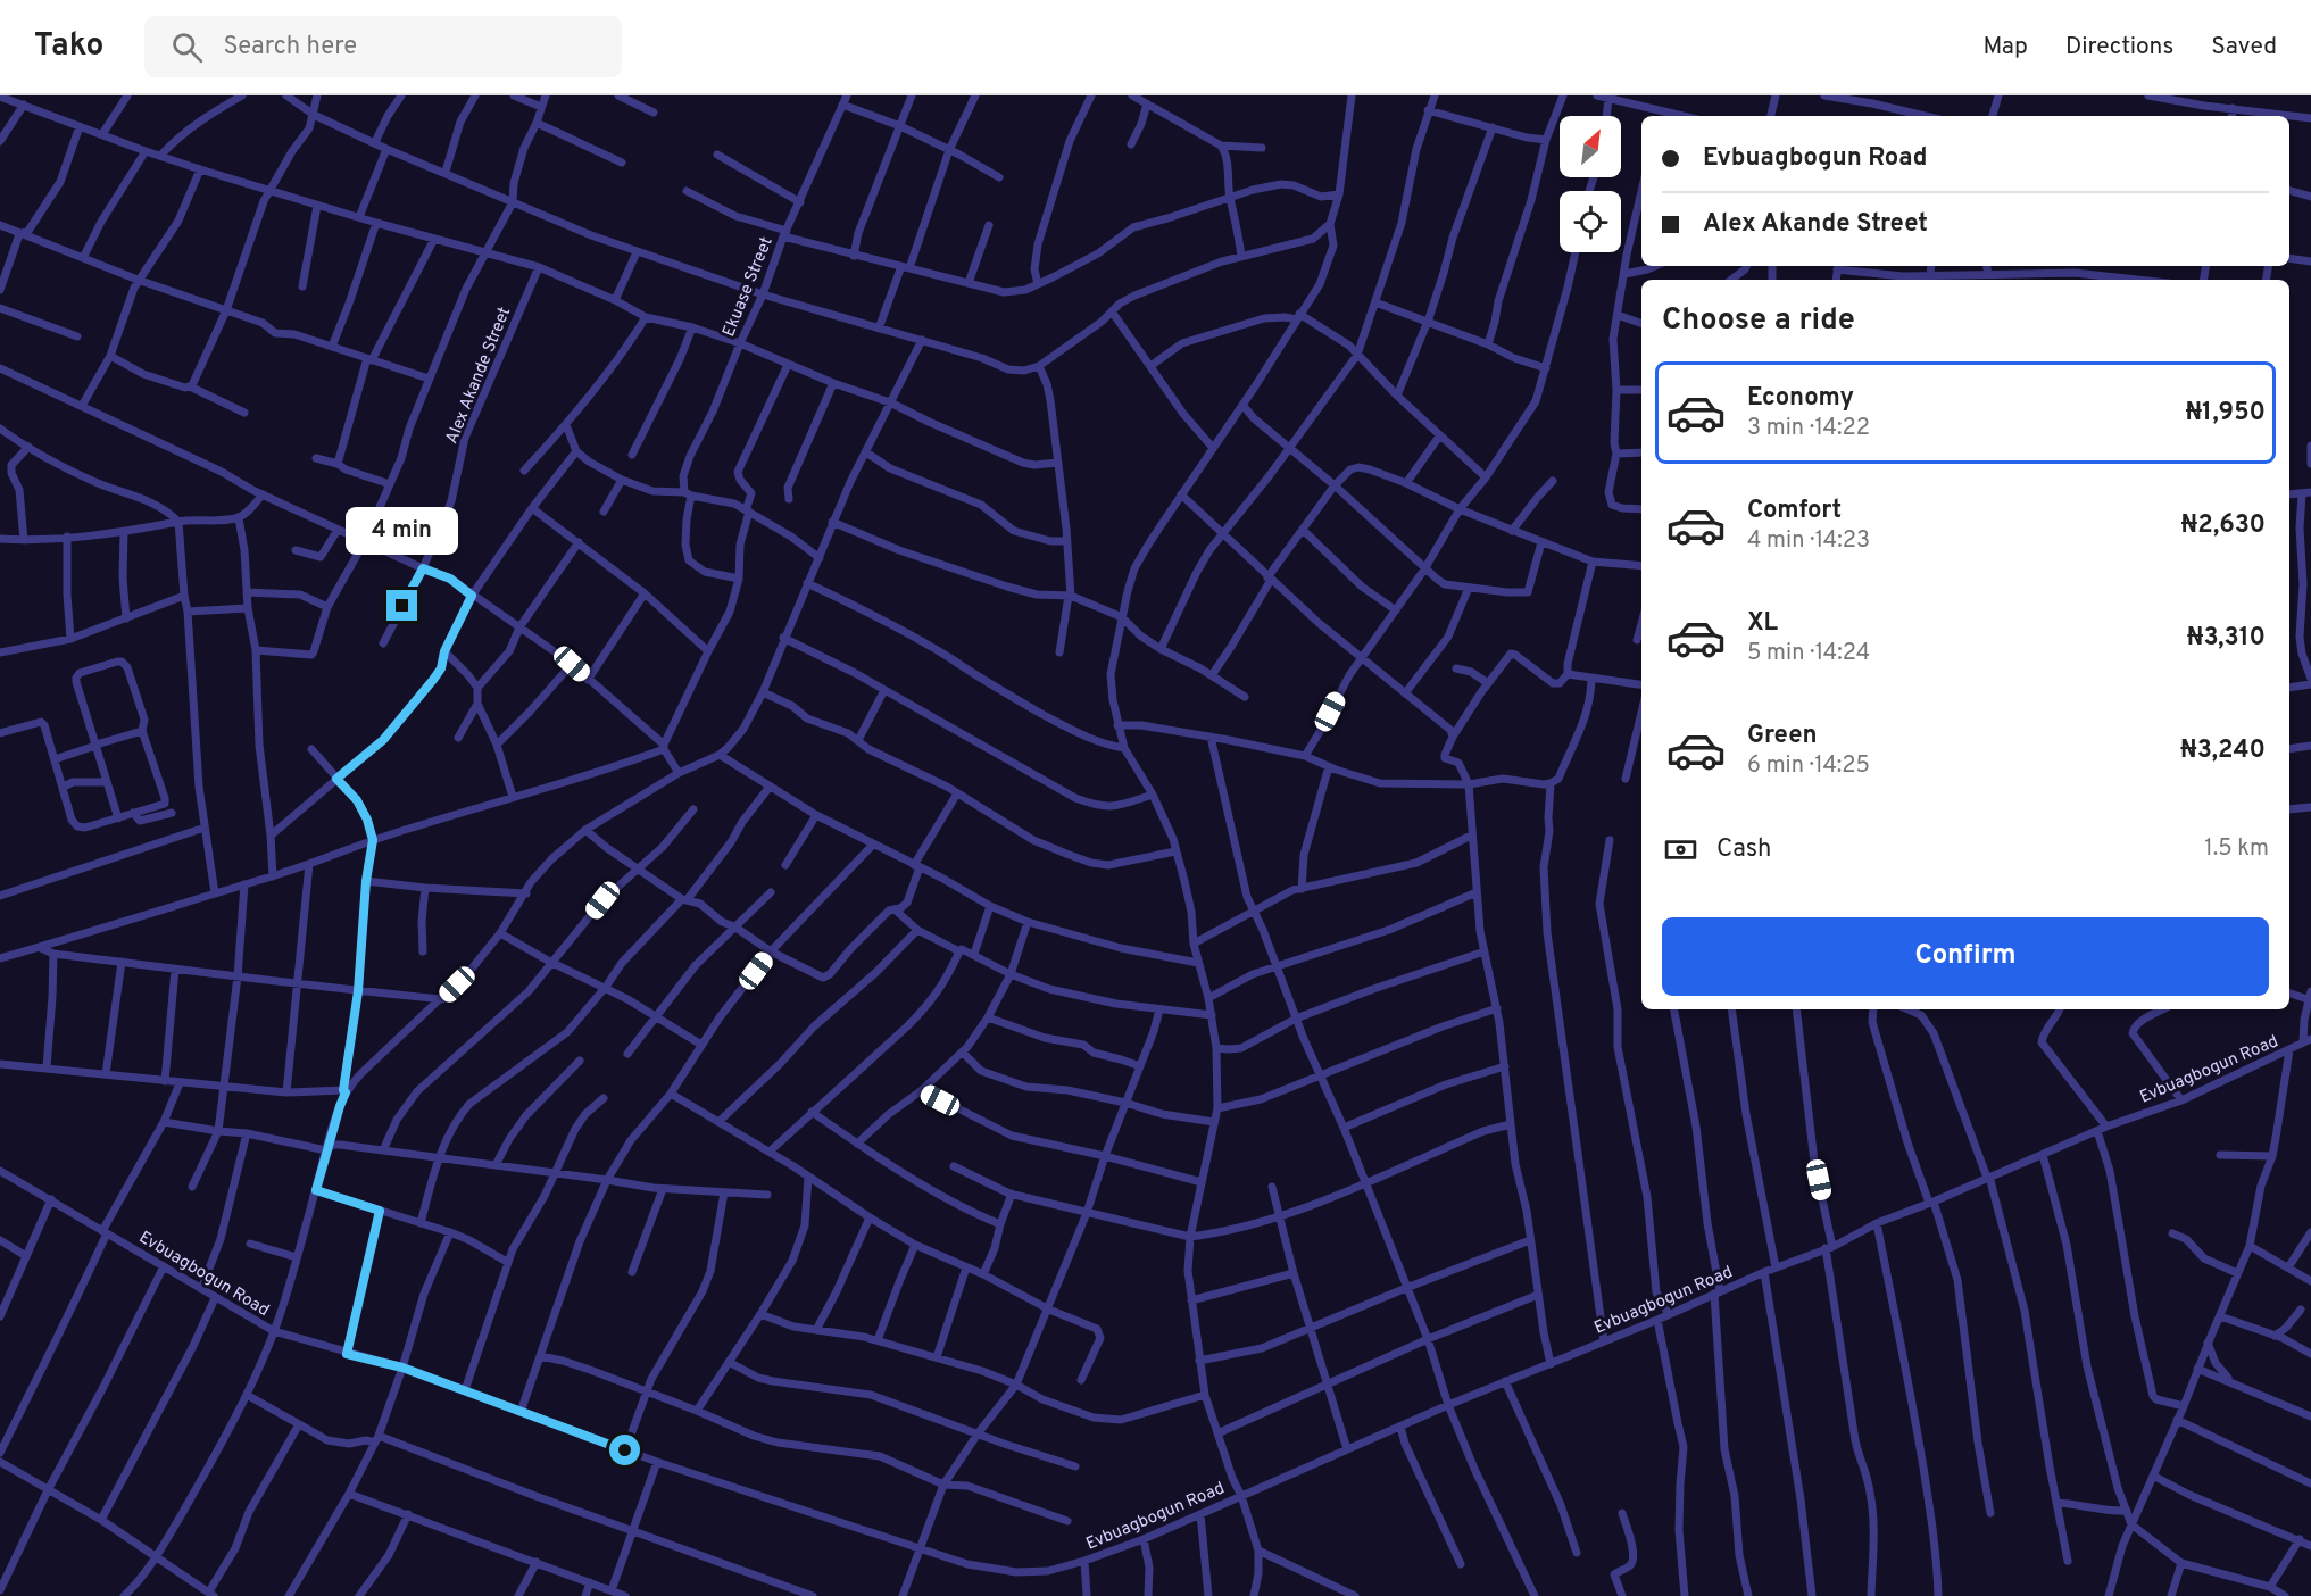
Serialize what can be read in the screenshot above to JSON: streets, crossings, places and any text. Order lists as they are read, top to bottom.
{
  "streets": {
    "street": ["Ekuase Street", "Alex Akande Street", "Evbuagbogun Road"]
  },
  "north": "top right",
  "page": {
    "header": "Tako",
    "search": "Search here",
    "nav": ["Map", "Directions", "Saved"],
    "banner": ["Evbuagbogun Road", "Alex Akande Street"],
    "heading": "Choose a ride",
    "list": [
      {
        "name": "Economy",
        "note": "3 min · 14:22",
        "value": "₦1,950"
      },
      {
        "name": "Comfort",
        "note": "4 min · 14:23",
        "value": "₦2,630"
      },
      {
        "name": "XL",
        "note": "5 min · 14:24",
        "value": "₦3,310"
      },
      {
        "name": "Green",
        "note": "6 min · 14:25",
        "value": "₦3,240"
      }
    ],
    "bubble": "4 min",
    "pay": ["Cash", "1.5 km"],
    "buttons": "Confirm"
  }
}
